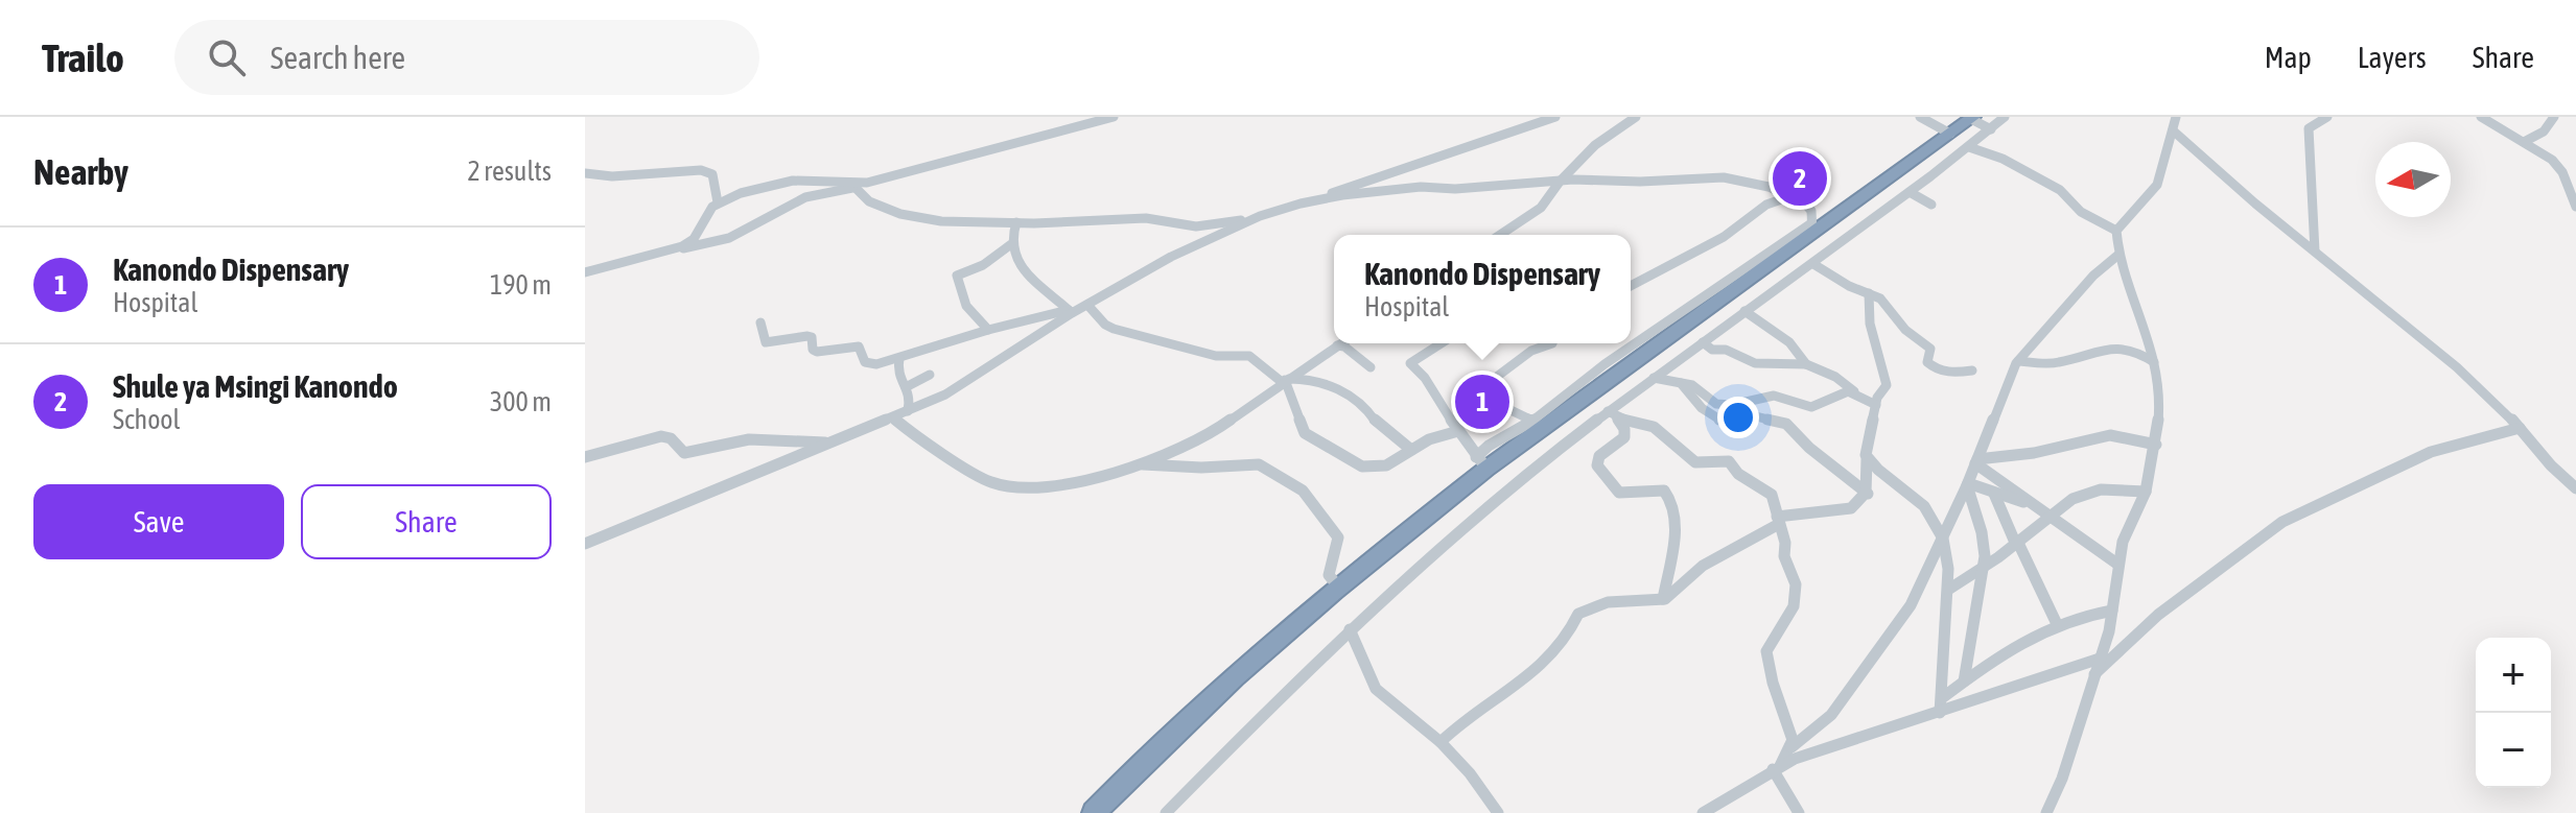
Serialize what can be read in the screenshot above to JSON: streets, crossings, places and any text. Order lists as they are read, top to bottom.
{
  "north": "left",
  "page": {
    "header": "Trailo",
    "search": "Search here",
    "nav": ["Map", "Layers", "Share"],
    "heading": ["Nearby", "2 results"],
    "pins": ["2", "1"],
    "list": [
      {
        "mark": "1",
        "name": "Kanondo Dispensary",
        "note": "Hospital",
        "value": "190 m"
      },
      {
        "mark": "2",
        "name": "Shule ya Msingi Kanondo",
        "note": "School",
        "value": "300 m"
      }
    ],
    "popup": ["Kanondo Dispensary", "Hospital"],
    "buttons": ["Save", "Share"],
    "map_buttons": ["+", "−"]
  }
}
